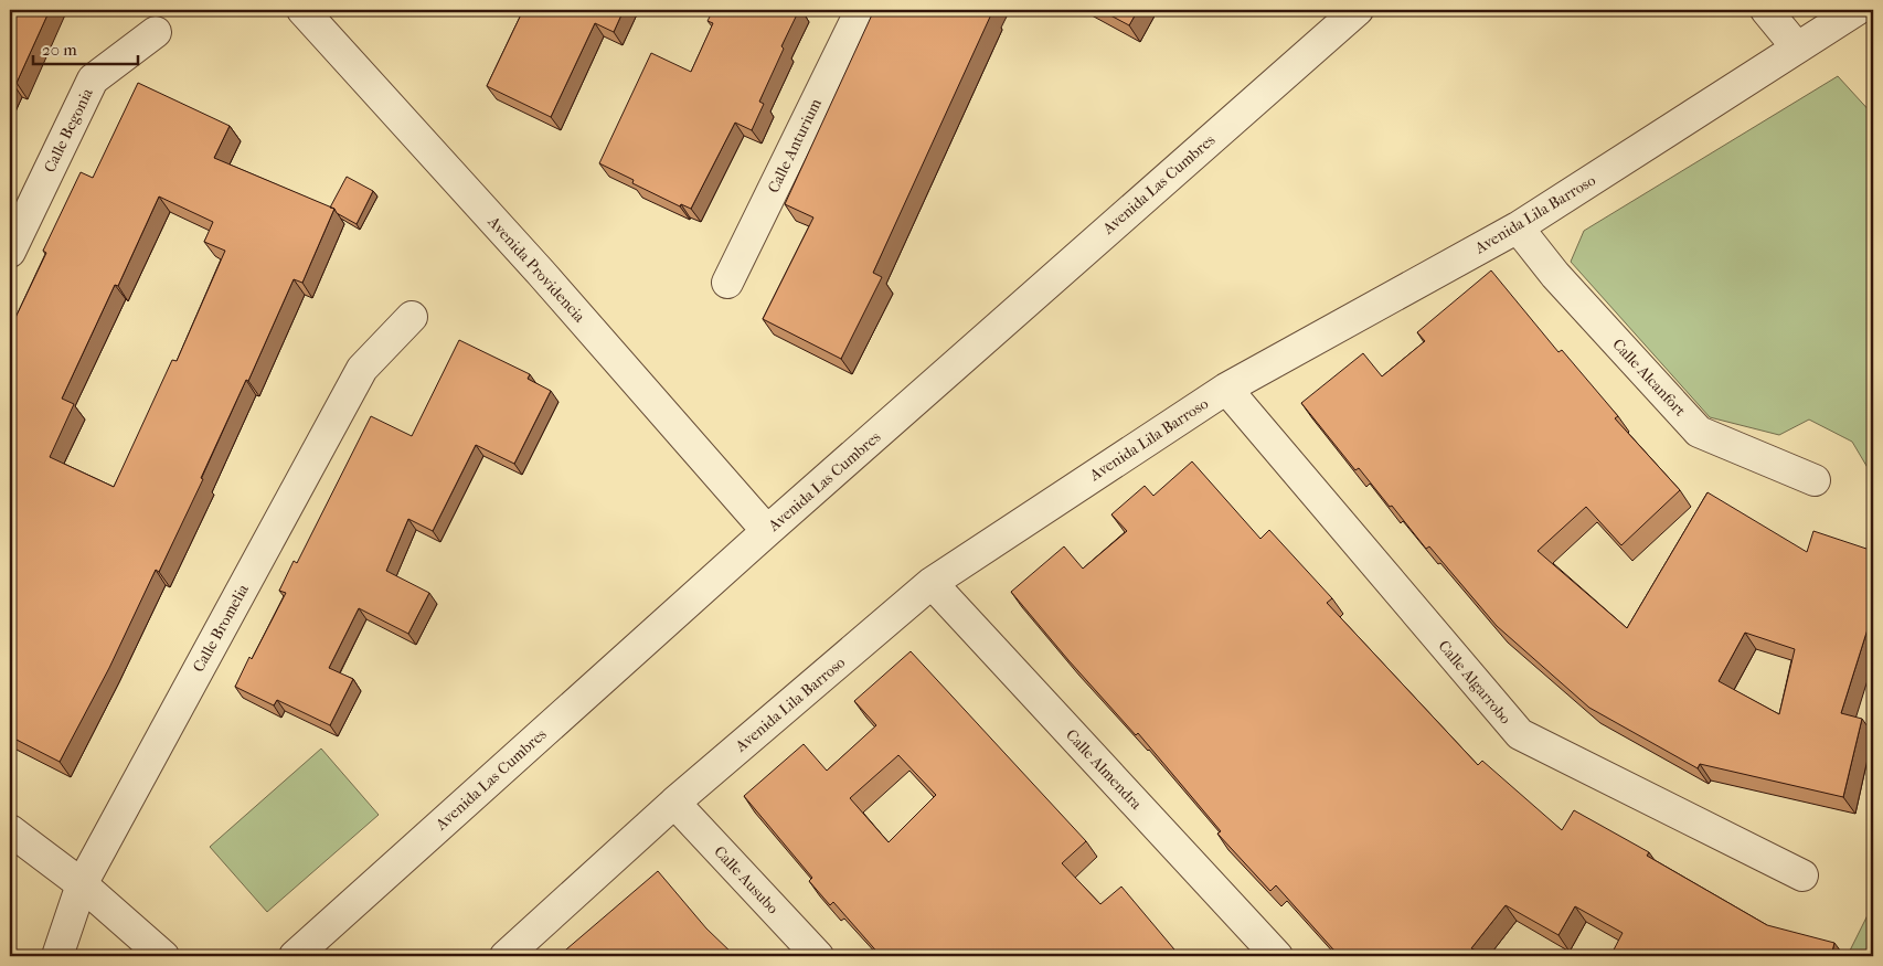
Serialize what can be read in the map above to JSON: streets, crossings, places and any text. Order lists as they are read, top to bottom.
{
  "streets": {
    "street": [
      "Calle Begonia",
      "Calle Anturium",
      "Avenida Las Cumbres",
      "Avenida Lila Barroso",
      "Avenida Providencia",
      "Calle Alcanfort",
      "Calle Bromelia",
      "Calle Algarrobo",
      "Calle Almendra",
      "Calle Ausubo"
    ]
  },
  "crossings": [
    ["Avenida Las Cumbres", "Avenida Providencia"],
    ["Avenida Lila Barroso", "Calle Alcanfort"],
    ["Avenida Lila Barroso", "Calle Algarrobo"],
    ["Avenida Lila Barroso", "Calle Almendra"],
    ["Avenida Lila Barroso", "Calle Ausubo"]
  ],
  "scale_bar": "20 m"
}
